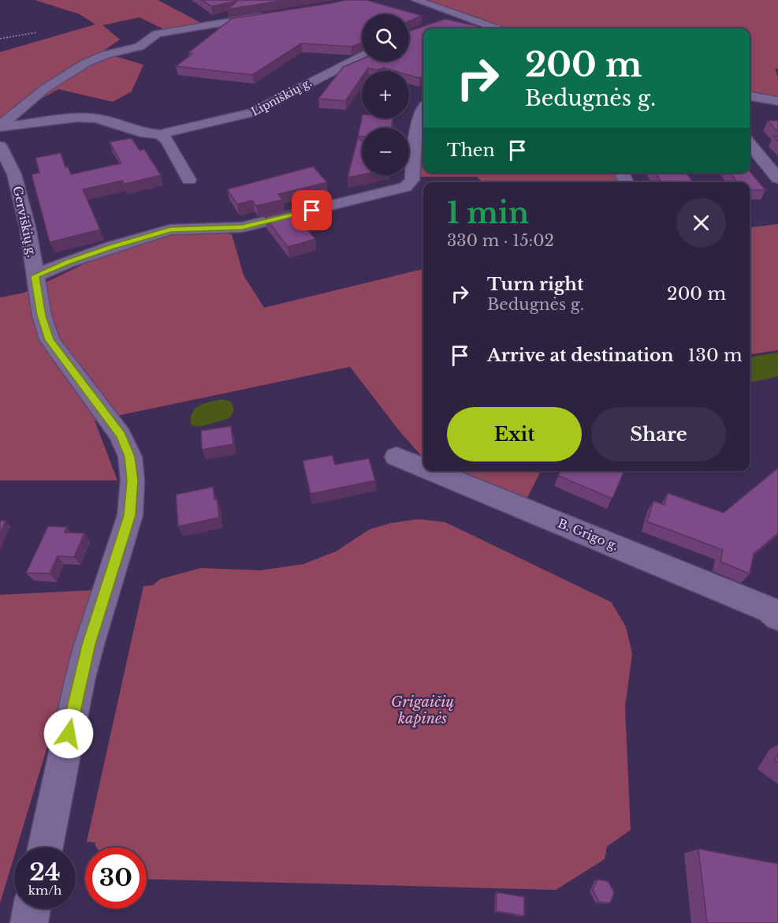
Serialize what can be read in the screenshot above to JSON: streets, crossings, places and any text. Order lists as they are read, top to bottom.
{
  "streets": {
    "street": ["Lipniškių g.", "Gerviškių g.", "B. Grigo g."]
  },
  "parks": ["Grigaičių kapinės"],
  "page": {
    "map_buttons": ["+", "−"],
    "turn": ["200 m", "Bedugnės g."],
    "then": "Then",
    "heading": ["1 min", "330 m · 15:02"],
    "list": [
      {
        "name": "Turn right",
        "note": "Bedugnės g.",
        "value": "200 m"
      },
      {
        "name": "Arrive at destination",
        "value": "130 m"
      }
    ],
    "buttons": ["Exit", "Share"],
    "speed": "24 km/h",
    "limit": "30"
  }
}
